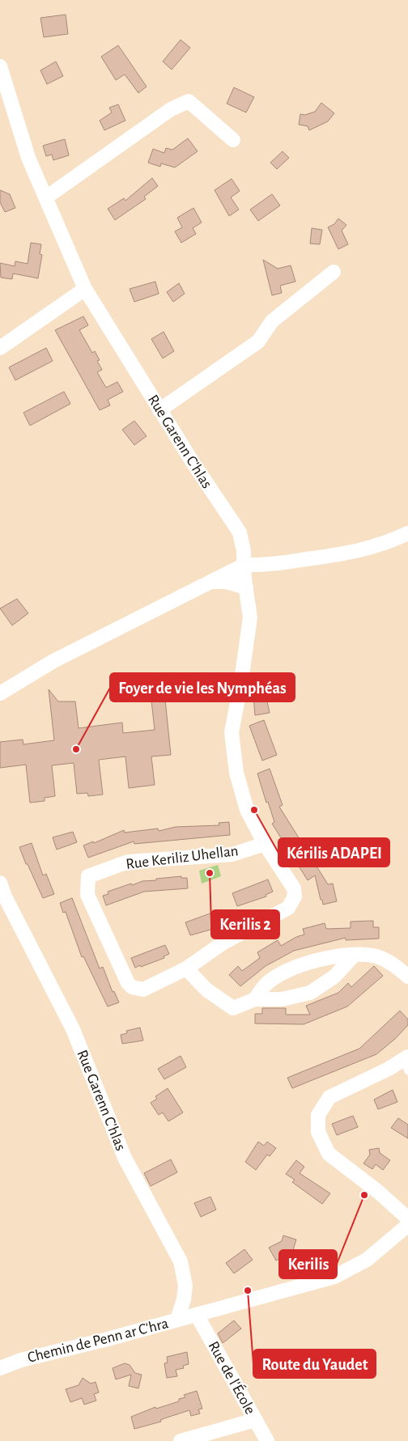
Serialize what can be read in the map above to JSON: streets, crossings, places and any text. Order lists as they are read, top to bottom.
{
  "streets": {
    "street": [
      "Rue Garenn C'hlas",
      "Rue Keriliz Uhellan",
      "Chemin de Penn ar C'hra",
      "Rue de l'École"
    ]
  },
  "crossings": [
    ["Rue Garenn C'hlas", "Rue Keriliz Uhellan"],
    ["Rue Garenn C'hlas", "Chemin de Penn ar C'hra"],
    ["Chemin de Penn ar C'hra", "Rue de l'École"]
  ],
  "places": [
    "Foyer de vie les Nymphéas",
    "Kérilis ADAPEI",
    "Kerilis 2",
    "Kerilis",
    "Route du Yaudet"
  ]
}
